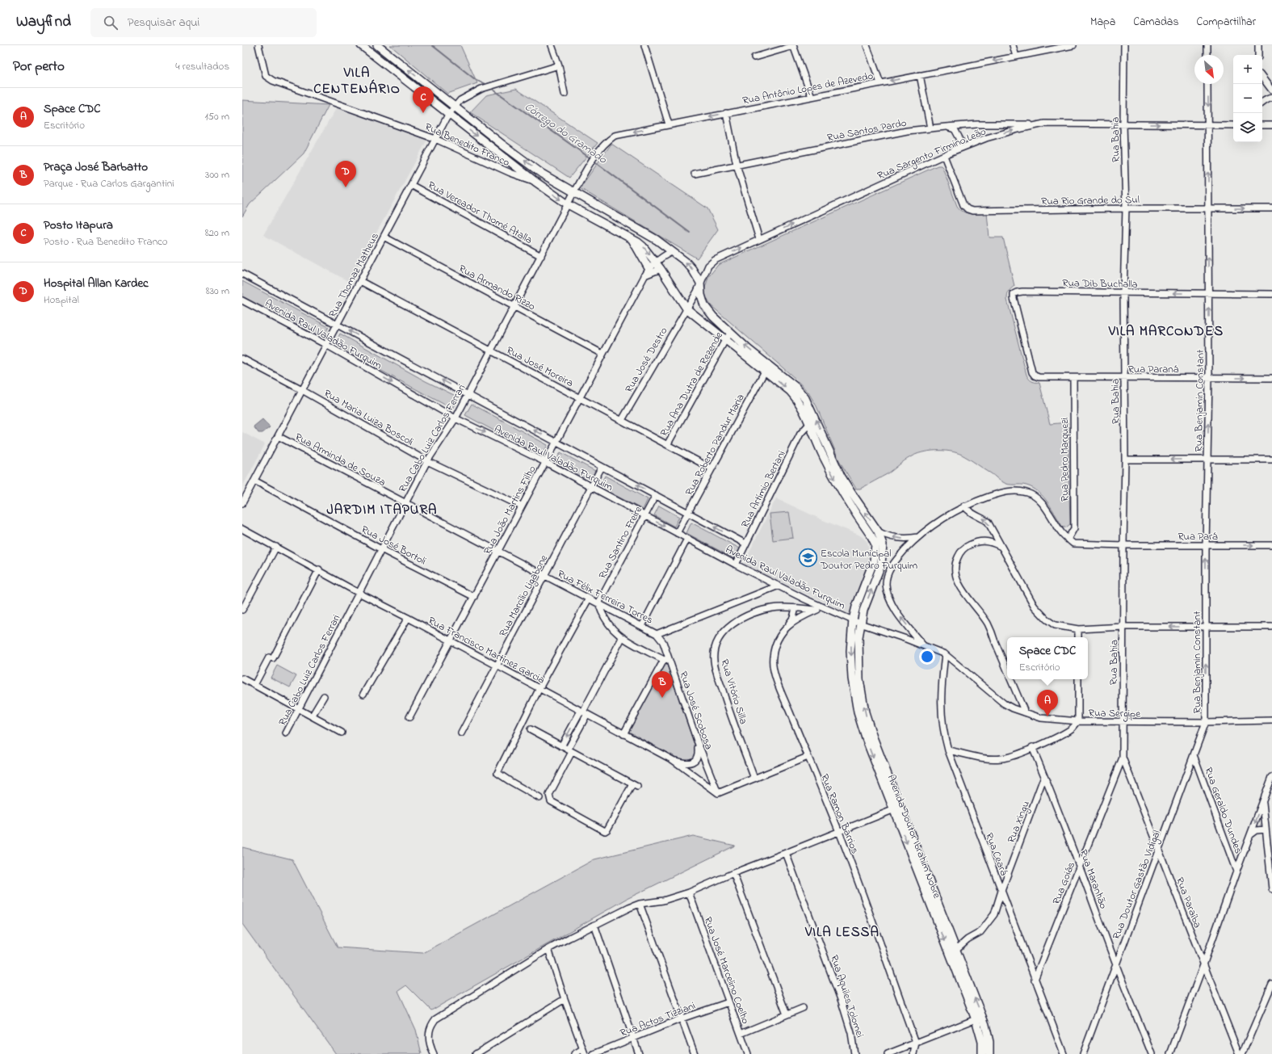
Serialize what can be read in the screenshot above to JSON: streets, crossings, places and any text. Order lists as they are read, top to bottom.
{
  "streets": {
    "main road": ["Avenida Doutor Ibrahim Nobre"],
    "street": [
      "Rua Antônio Lopes de Azevedo",
      "Rua Santos Pardo",
      "Rua Bahia",
      "Rua Benedito Franco",
      "Rua Sargento Firmino Leão",
      "Rua Rio Grande do Sul",
      "Rua Vereador Thomé Atalla",
      "Rua Thomaz Matheus",
      "Rua Dib Buchalla",
      "Rua Armando Rizzo",
      "Avenida Raul Valadão Furquim",
      "Rua José Destro",
      "Rua José Moreira",
      "Rua Paraná",
      "Rua Ana Dutra de Rezende",
      "Rua Benjamin Constant",
      "Rua Maria Luiza Boscoli",
      "Rua Cabo Luiz Carlos Ferrari",
      "Rua Roberto Pandur Maria",
      "Rua Arminda de Souza",
      "Rua Pedro Marquezi",
      "Rua Artímio Bertani",
      "Rua João Martins Filho",
      "Rua Pará",
      "Rua Santino Freire",
      "Rua José Bortoli",
      "Rua Marcílio Ligabone",
      "Rua Félix Ferreira Torres",
      "Rua Francisco Martinez Garcia",
      "Rua Vitório Silla",
      "Rua José Scobosa",
      "Rua Sergipe",
      "Rua Geraldo Dundes",
      "Rua Ramon Barrios",
      "Rua Xingu",
      "Rua Ceará",
      "Rua Maranhão",
      "Rua Goiás",
      "Rua Doutor Gastão Vidigal",
      "Rua Paraíba",
      "Rua José Marcelino Coelho",
      "Rua Aquiles Tolomei",
      "Rua Actos Tizziani"
    ]
  },
  "crossings": [
    ["Rua Antônio Lopes de Azevedo", "Rua Cabo Luiz Carlos Ferrari"],
    ["Rua Santos Pardo", "Rua Sargento Firmino Leão"],
    ["Rua Bahia", "Rua Sargento Firmino Leão"],
    ["Rua Bahia", "Rua Rio Grande do Sul"],
    ["Rua Bahia", "Rua Dib Buchalla"],
    ["Rua Bahia", "Rua Paraná"],
    ["Rua Bahia", "Rua Pará"],
    ["Rua Bahia", "Rua Sergipe"],
    ["Rua Bahia", "Rua Goiás"],
    ["Rua Bahia", "Rua Paraíba"],
    ["Rua Benedito Franco", "Rua Thomaz Matheus"],
    ["Rua Sargento Firmino Leão", "Rua Rio Grande do Sul"],
    ["Rua Sargento Firmino Leão", "Rua José Destro"],
    ["Rua Sargento Firmino Leão", "Rua Benjamin Constant"],
    ["Rua Rio Grande do Sul", "Rua Benjamin Constant"],
    ["Rua Vereador Thomé Atalla", "Rua Thomaz Matheus"],
    ["Rua Vereador Thomé Atalla", "Rua Cabo Luiz Carlos Ferrari"],
    ["Rua Thomaz Matheus", "Rua Armando Rizzo"],
    ["Rua Thomaz Matheus", "Avenida Raul Valadão Furquim"],
    ["Rua Thomaz Matheus", "Rua José Moreira"],
    ["Rua Thomaz Matheus", "Rua Maria Luiza Boscoli"],
    ["Rua Thomaz Matheus", "Rua Arminda de Souza"],
    ["Rua Thomaz Matheus", "Rua José Bortoli"],
    ["Rua Dib Buchalla", "Rua Paraná"],
    ["Rua Dib Buchalla", "Rua Benjamin Constant"],
    ["Rua Armando Rizzo", "Rua Cabo Luiz Carlos Ferrari"],
    ["Rua Armando Rizzo", "Rua João Martins Filho"],
    ["Avenida Raul Valadão Furquim", "Rua Cabo Luiz Carlos Ferrari"],
    ["Avenida Raul Valadão Furquim", "Rua Roberto Pandur Maria"],
    ["Avenida Raul Valadão Furquim", "Rua Artímio Bertani"],
    ["Avenida Raul Valadão Furquim", "Rua João Martins Filho"],
    ["Avenida Raul Valadão Furquim", "Rua Santino Freire"],
    ["Avenida Raul Valadão Furquim", "Rua Marcílio Ligabone"],
    ["Avenida Raul Valadão Furquim", "Rua Félix Ferreira Torres"],
    ["Avenida Raul Valadão Furquim", "Rua Sergipe"],
    ["Avenida Raul Valadão Furquim", "Rua Ramon Barrios"],
    ["Avenida Raul Valadão Furquim", "Avenida Doutor Ibrahim Nobre"],
    ["Avenida Raul Valadão Furquim", "Rua Ceará"],
    ["Rua José Destro", "Rua José Moreira"],
    ["Rua José Moreira", "Rua Ana Dutra de Rezende"],
    ["Rua José Moreira", "Rua Cabo Luiz Carlos Ferrari"],
    ["Rua José Moreira", "Rua Roberto Pandur Maria"],
    ["Rua José Moreira", "Rua João Martins Filho"],
    ["Rua Paraná", "Rua Benjamin Constant"],
    ["Rua Paraná", "Rua Pedro Marquezi"],
    ["Rua Benjamin Constant", "Rua Pará"],
    ["Rua Benjamin Constant", "Rua Sergipe"],
    ["Rua Benjamin Constant", "Rua Doutor Gastão Vidigal"],
    ["Rua Maria Luiza Boscoli", "Rua Cabo Luiz Carlos Ferrari"],
    ["Rua Maria Luiza Boscoli", "Rua João Martins Filho"],
    ["Rua Cabo Luiz Carlos Ferrari", "Rua Arminda de Souza"],
    ["Rua Cabo Luiz Carlos Ferrari", "Rua José Bortoli"],
    ["Rua Cabo Luiz Carlos Ferrari", "Rua Francisco Martinez Garcia"],
    ["Rua Arminda de Souza", "Rua João Martins Filho"],
    ["Rua Arminda de Souza", "Rua Félix Ferreira Torres"],
    ["Rua Pedro Marquezi", "Rua Pará"],
    ["Rua João Martins Filho", "Rua José Bortoli"],
    ["Rua João Martins Filho", "Rua Félix Ferreira Torres"],
    ["Rua João Martins Filho", "Rua Francisco Martinez Garcia"],
    ["Rua Santino Freire", "Rua Félix Ferreira Torres"],
    ["Rua Marcílio Ligabone", "Rua Félix Ferreira Torres"],
    ["Rua Marcílio Ligabone", "Rua Francisco Martinez Garcia"],
    ["Rua Félix Ferreira Torres", "Rua José Scobosa"],
    ["Rua Francisco Martinez Garcia", "Rua José Scobosa"],
    ["Rua Vitório Silla", "Rua Ramon Barrios"],
    ["Rua Sergipe", "Rua Ceará"],
    ["Rua Sergipe", "Rua Maranhão"],
    ["Rua Sergipe", "Rua Doutor Gastão Vidigal"],
    ["Rua Geraldo Dundes", "Rua Doutor Gastão Vidigal"],
    ["Rua Xingu", "Avenida Doutor Ibrahim Nobre"],
    ["Rua Xingu", "Rua Ceará"],
    ["Rua Xingu", "Rua Maranhão"],
    ["Rua Ceará", "Rua Goiás"],
    ["Rua Maranhão", "Rua Goiás"],
    ["Rua Maranhão", "Rua Doutor Gastão Vidigal"],
    ["Rua Goiás", "Rua Paraíba"],
    ["Rua Doutor Gastão Vidigal", "Rua Paraíba"],
    ["Rua José Marcelino Coelho", "Rua Actos Tizziani"]
  ],
  "one_way": ["Rua Antônio Lopes de Azevedo", "Rua Sargento Firmino Leão", "Rua Benjamin Constant"],
  "districts": [
    "VILA CENTENÁRIO",
    "VILA MARCONDES",
    "JARDIM ITAPURA",
    "VILA LESSA"
  ],
  "water": ["Córrego do Gramado"],
  "places": {
    "school or university": ["Escola Municipal Doutor Pedro Furquim"]
  },
  "north": "bottom right",
  "page": {
    "header": "Wayfind",
    "search": "Pesquisar aqui",
    "nav": ["Mapa", "Camadas", "Compartilhar"],
    "heading": ["Por perto", "4 resultados"],
    "map_buttons": ["+", "−"],
    "pins": [
      "C",
      "D",
      "B",
      "A"
    ],
    "list": [
      {
        "mark": "A",
        "name": "Space CDC",
        "note": "Escritório",
        "value": "150 m"
      },
      {
        "mark": "B",
        "name": "Praça José Barbatto",
        "note": "Parque · Rua Carlos Gargantini",
        "value": "300 m"
      },
      {
        "mark": "C",
        "name": "Posto Itapura",
        "note": "Posto · Rua Benedito Franco",
        "value": "820 m"
      },
      {
        "mark": "D",
        "name": "Hospital Allan Kardec",
        "note": "Hospital",
        "value": "830 m"
      }
    ],
    "popup": ["Space CDC", "Escritório"]
  }
}
